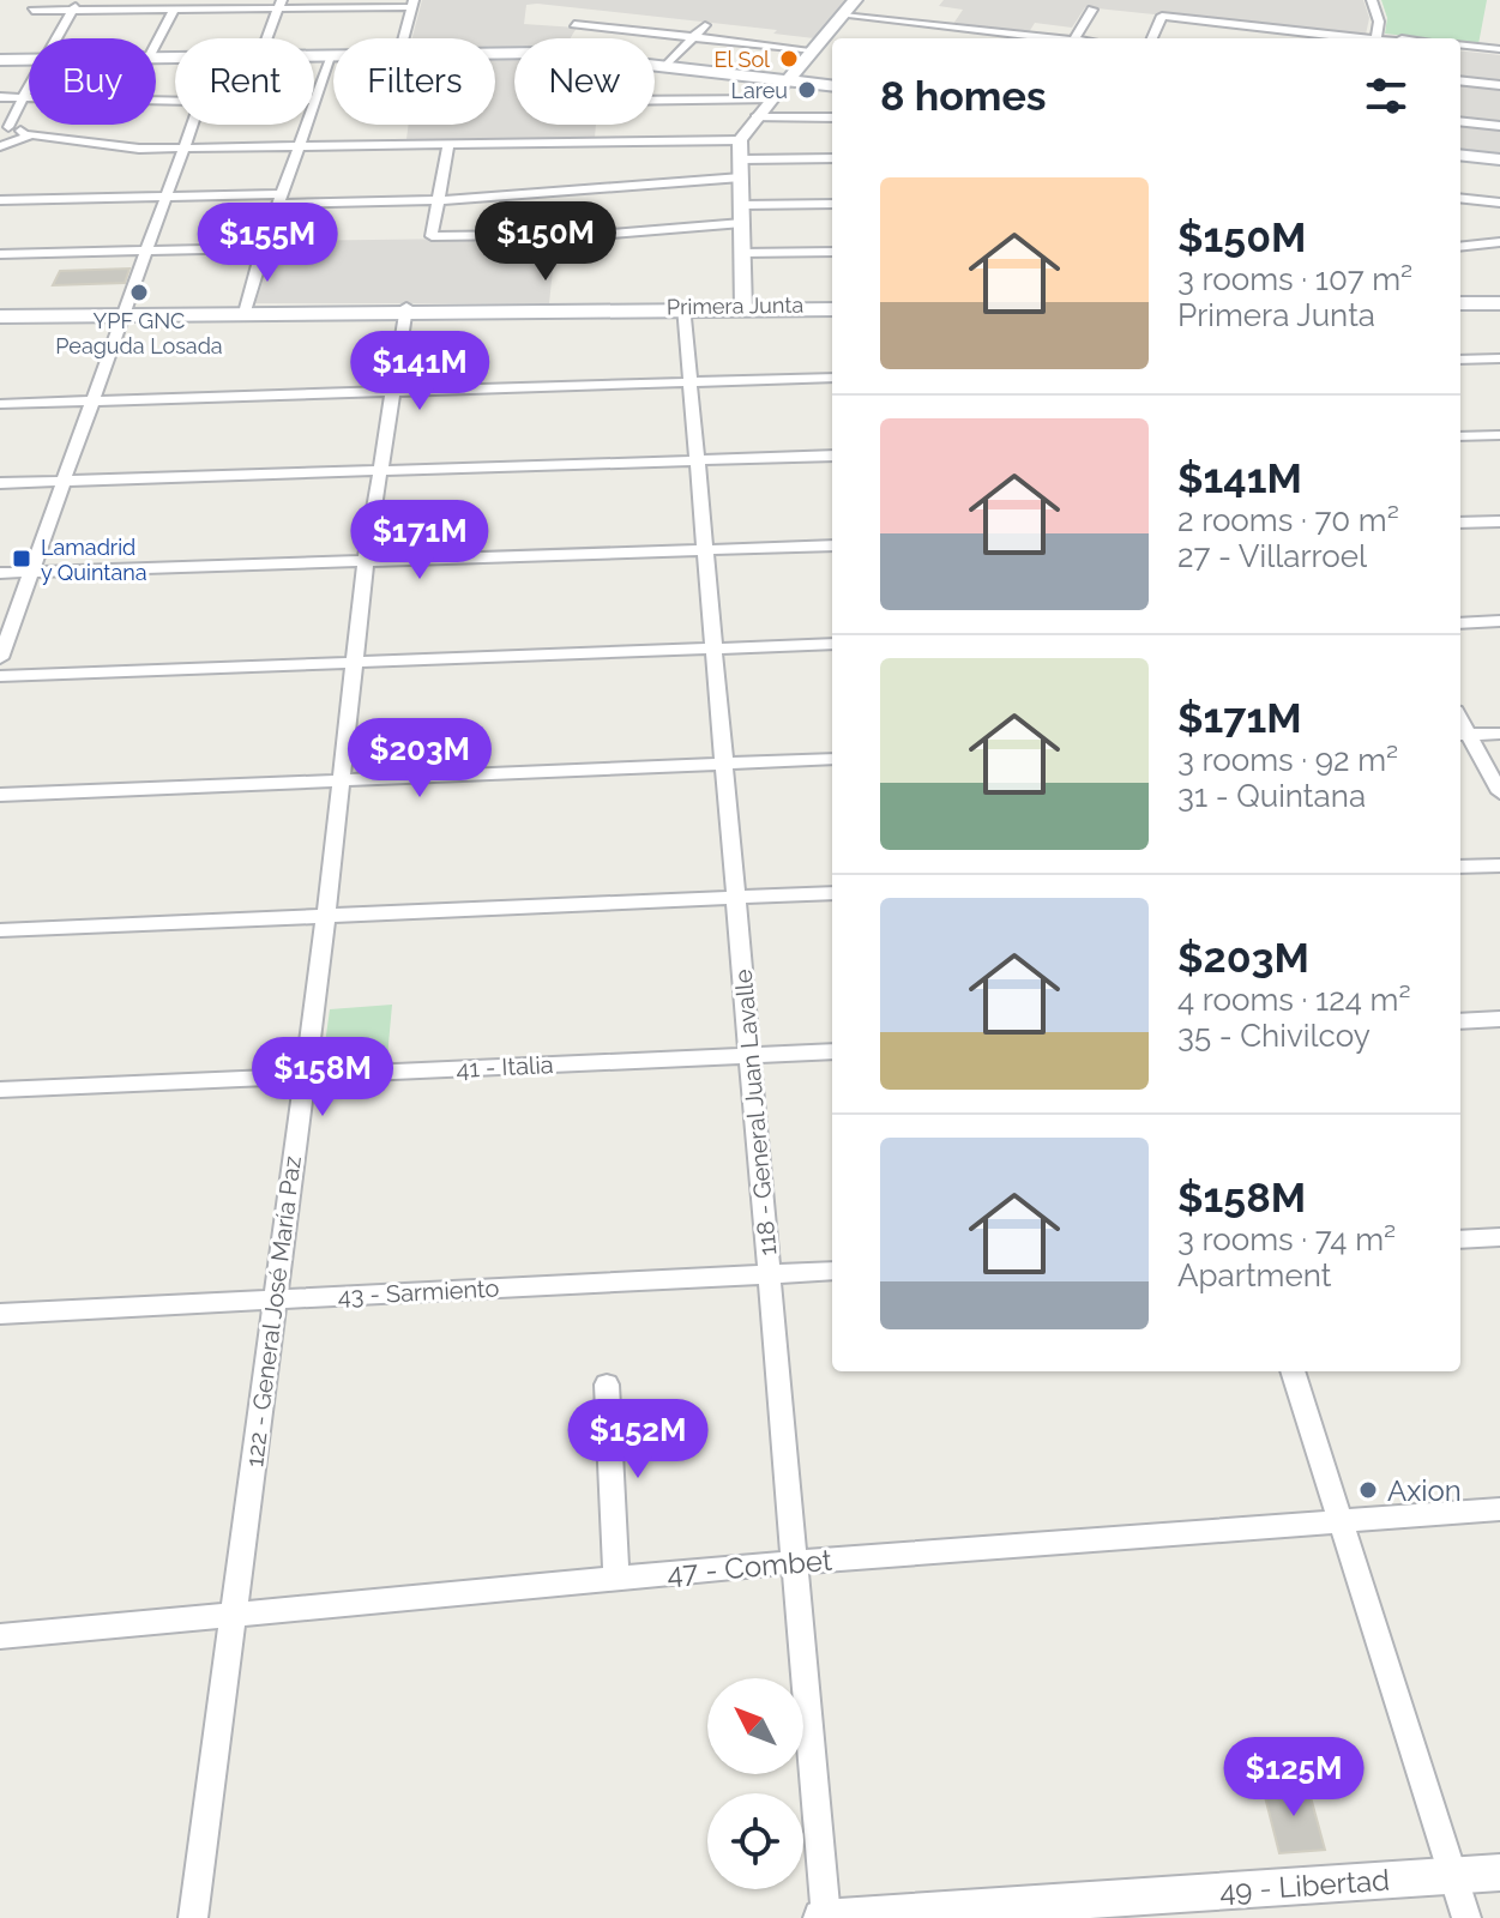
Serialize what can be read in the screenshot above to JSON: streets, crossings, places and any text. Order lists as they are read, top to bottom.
{
  "streets": {
    "street": [
      "41 - Italia",
      "118 - General Juan Lavalle",
      "43 - Sarmiento",
      "122 - General José María Paz",
      "47 - Combet",
      "49 - Libertad"
    ]
  },
  "crossings": [
    ["41 - Italia", "118 - General Juan Lavalle"],
    ["41 - Italia", "122 - General José María Paz"],
    ["118 - General Juan Lavalle", "43 - Sarmiento"],
    ["118 - General Juan Lavalle", "47 - Combet"],
    ["118 - General Juan Lavalle", "49 - Libertad"],
    ["43 - Sarmiento", "122 - General José María Paz"],
    ["122 - General José María Paz", "47 - Combet"]
  ],
  "places": {
    "other": [
      "El Sol",
      "Lareu",
      "YPF GNC Peaguda Losada",
      "Axion"
    ],
    "transit": ["Lamadrid y Quintana"]
  },
  "north": "top left",
  "page": {
    "chip": [
      "Buy",
      "Rent",
      "Filters",
      "New"
    ],
    "heading": "8 homes",
    "list": [
      {
        "name": "$150M",
        "note": "3 rooms · 107 m² · Primera Junta"
      },
      {
        "name": "$141M",
        "note": "2 rooms · 70 m² · 27 - Villarroel"
      },
      {
        "name": "$171M",
        "note": "3 rooms · 92 m² · 31 - Quintana"
      },
      {
        "name": "$203M",
        "note": "4 rooms · 124 m² · 35 - Chivilcoy"
      },
      {
        "name": "$158M",
        "note": "3 rooms · 74 m² · Apartment"
      }
    ],
    "price": [
      "$150M",
      "$155M",
      "$141M",
      "$171M",
      "$203M",
      "$158M",
      "$152M",
      "$125M"
    ]
  }
}
